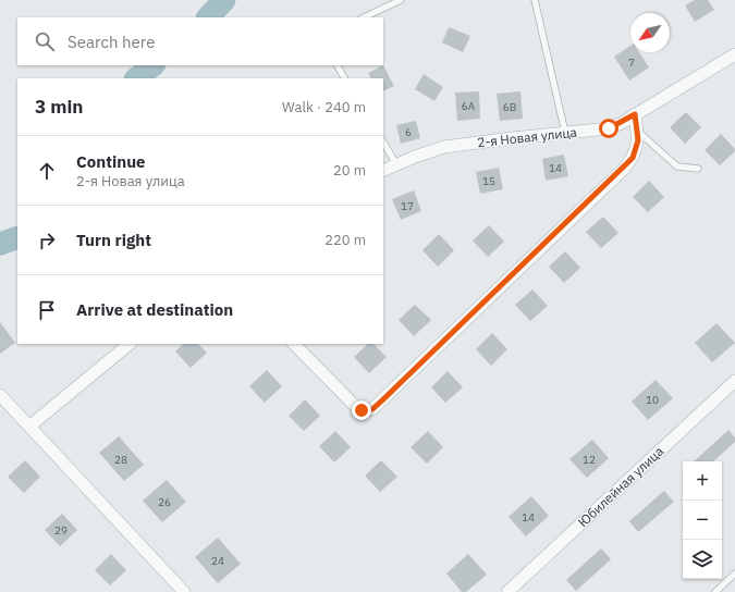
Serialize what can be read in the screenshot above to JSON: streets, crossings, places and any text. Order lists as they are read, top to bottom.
{
  "streets": {
    "street": ["2-я Новая улица", "Юбилейная улица"]
  },
  "house_numbers": [
    "7",
    "6А",
    "6В",
    "6",
    "14",
    "15",
    "17",
    "10",
    "28",
    "12",
    "26",
    "14",
    "29",
    "24"
  ],
  "north": "bottom left",
  "page": {
    "search": "Search here",
    "heading": ["3 min", "Walk · 240 m"],
    "list": [
      ["Continue", "2-я Новая улица", "20 m"],
      ["Turn right", "220 m"],
      "Arrive at destination"
    ],
    "map_buttons": ["+", "−"]
  }
}
